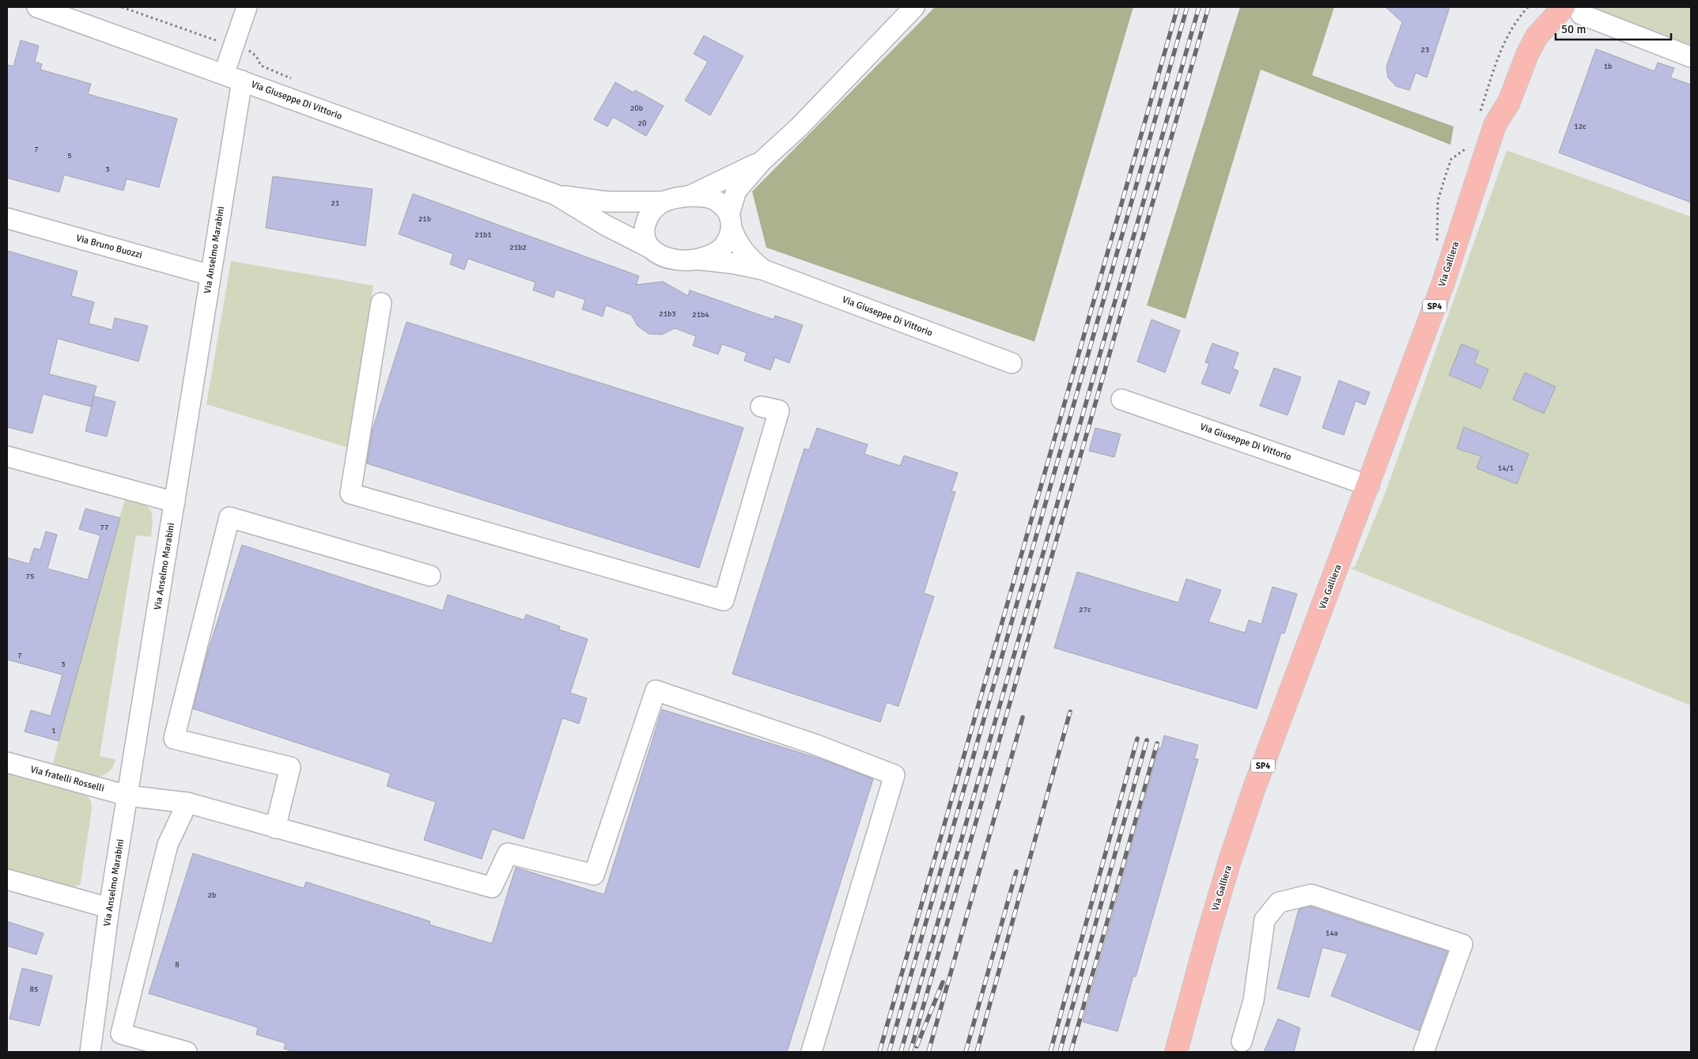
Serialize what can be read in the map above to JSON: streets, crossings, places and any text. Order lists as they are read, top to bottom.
{
  "streets": {
    "main road": ["Via Galliera", "SP4"],
    "street": [
      "Via Giuseppe Di Vittorio",
      "Via Bruno Buozzi",
      "Via Anselmo Marabini",
      "Via fratelli Rosselli"
    ]
  },
  "crossings": [
    ["Via Giuseppe Di Vittorio", "Via Anselmo Marabini"],
    ["Via Giuseppe Di Vittorio", "Via Galliera"],
    ["Via Bruno Buozzi", "Via Anselmo Marabini"],
    ["Via Anselmo Marabini", "Via fratelli Rosselli"]
  ],
  "house_numbers": [
    "23",
    "1b",
    "20b",
    "20",
    "12c",
    "7",
    "5",
    "3",
    "21",
    "21b",
    "21b1",
    "21b2",
    "21b3",
    "21b4",
    "14/1",
    "77",
    "75",
    "27c",
    "7",
    "3",
    "1",
    "2b",
    "14a",
    "8",
    "85"
  ],
  "scale_bar": "50 m"
}
